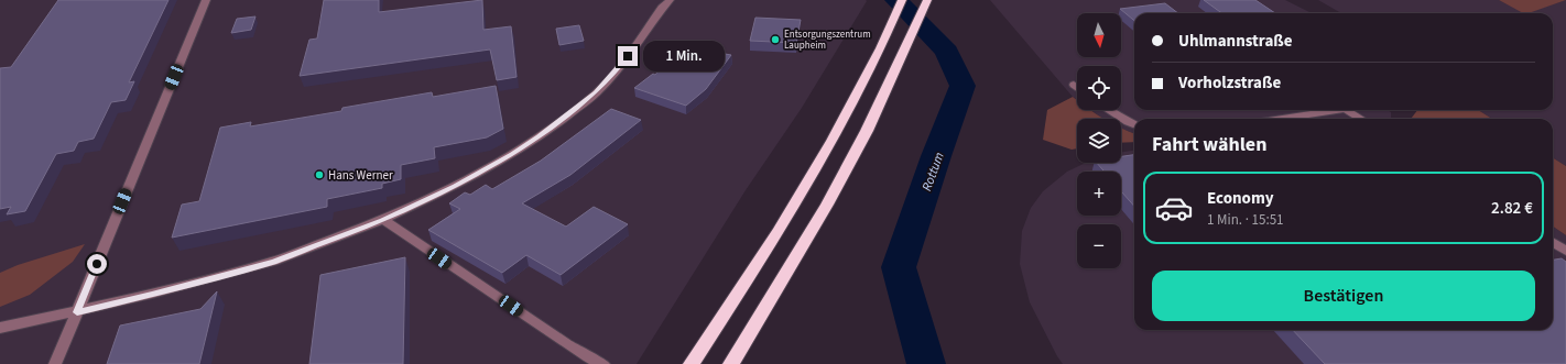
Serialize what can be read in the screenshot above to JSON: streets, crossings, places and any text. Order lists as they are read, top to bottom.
{
  "water": ["Rottum"],
  "places": ["Entsorgungszentrum Laupheim", "Hans Werner"],
  "north": "bottom",
  "page": {
    "map_buttons": ["+", "−"],
    "banner": ["Uhlmannstraße", "Vorholzstraße"],
    "bubble": "1 Min.",
    "heading": "Fahrt wählen",
    "list": [
      {
        "name": "Economy",
        "note": "1 Min. · 15:51",
        "value": "2.82 €"
      }
    ],
    "buttons": "Bestätigen"
  }
}
